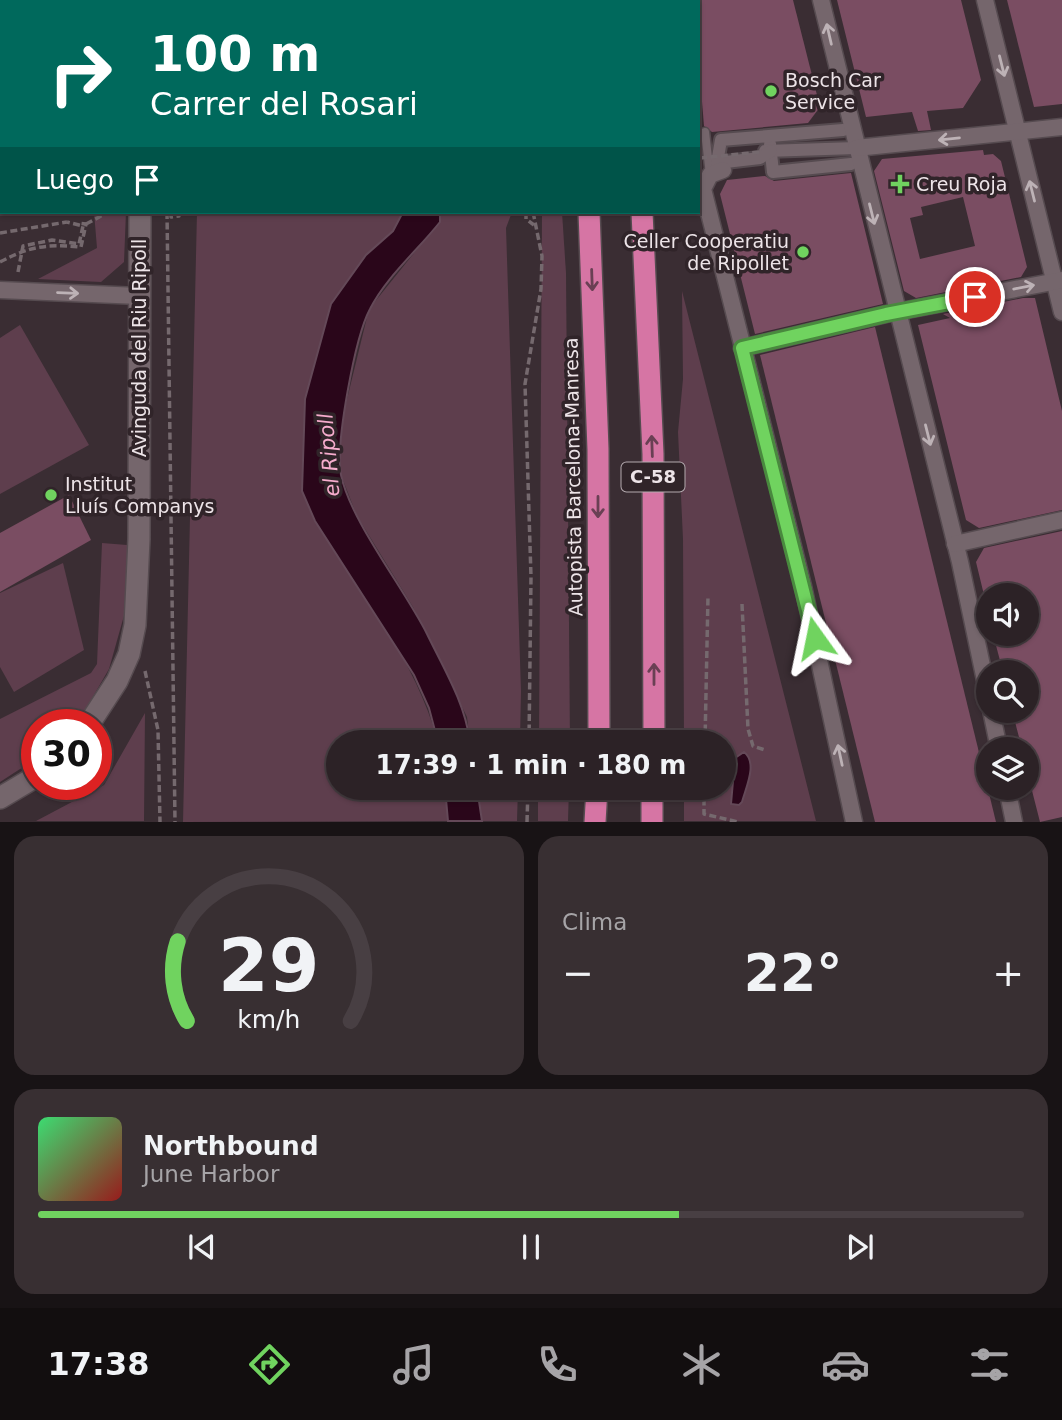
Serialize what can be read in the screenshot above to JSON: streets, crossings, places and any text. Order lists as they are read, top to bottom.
{
  "streets": {
    "highway": ["Autopista Barcelona-Manresa", "C-58"],
    "street": ["Avinguda del Riu Ripoll"]
  },
  "water": ["el Ripoll"],
  "places": {
    "other": ["Bosch Car Service", "Celler Cooperatiu de Ripollet", "Institut Lluís Companys"],
    "health": ["Creu Roja"]
  },
  "page": {
    "turn": ["100 m", "Carrer del Rosari"],
    "then": "Luego",
    "limit": "30",
    "trip": "17:39 · 1 min · 180 m",
    "tile": "Clima",
    "heat": ["−", "22°", "+"],
    "song": ["Northbound", "June Harbor"],
    "tabs": "17:38",
    "gauge": ["29", "km/h"]
  }
}
